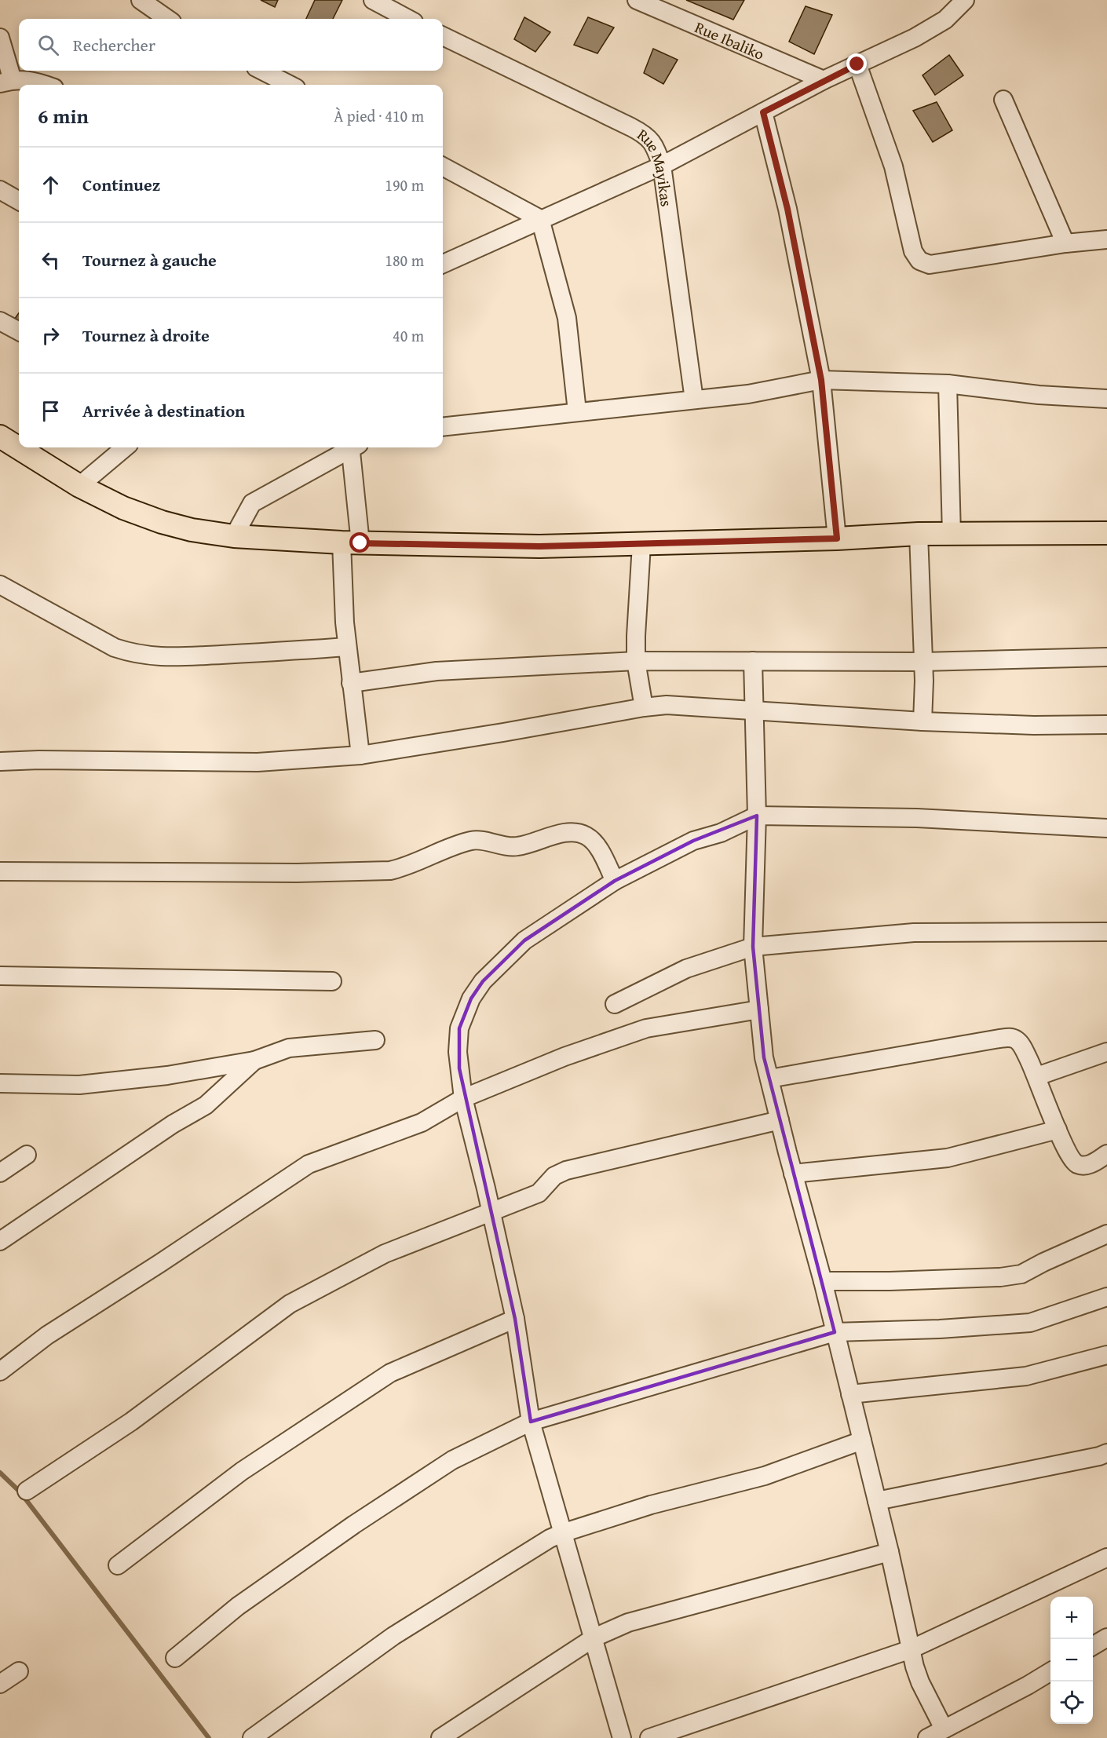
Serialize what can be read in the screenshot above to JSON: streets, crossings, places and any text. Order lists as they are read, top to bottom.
{
  "streets": {
    "street": ["Rue Ibaliko", "Rue Mayikas"]
  },
  "page": {
    "search": "Rechercher",
    "heading": ["6 min", "À pied · 410 m"],
    "list": [
      ["Continuez", "190 m"],
      ["Tournez à gauche", "180 m"],
      ["Tournez à droite", "40 m"],
      "Arrivée à destination"
    ],
    "map_buttons": ["+", "−"]
  }
}
